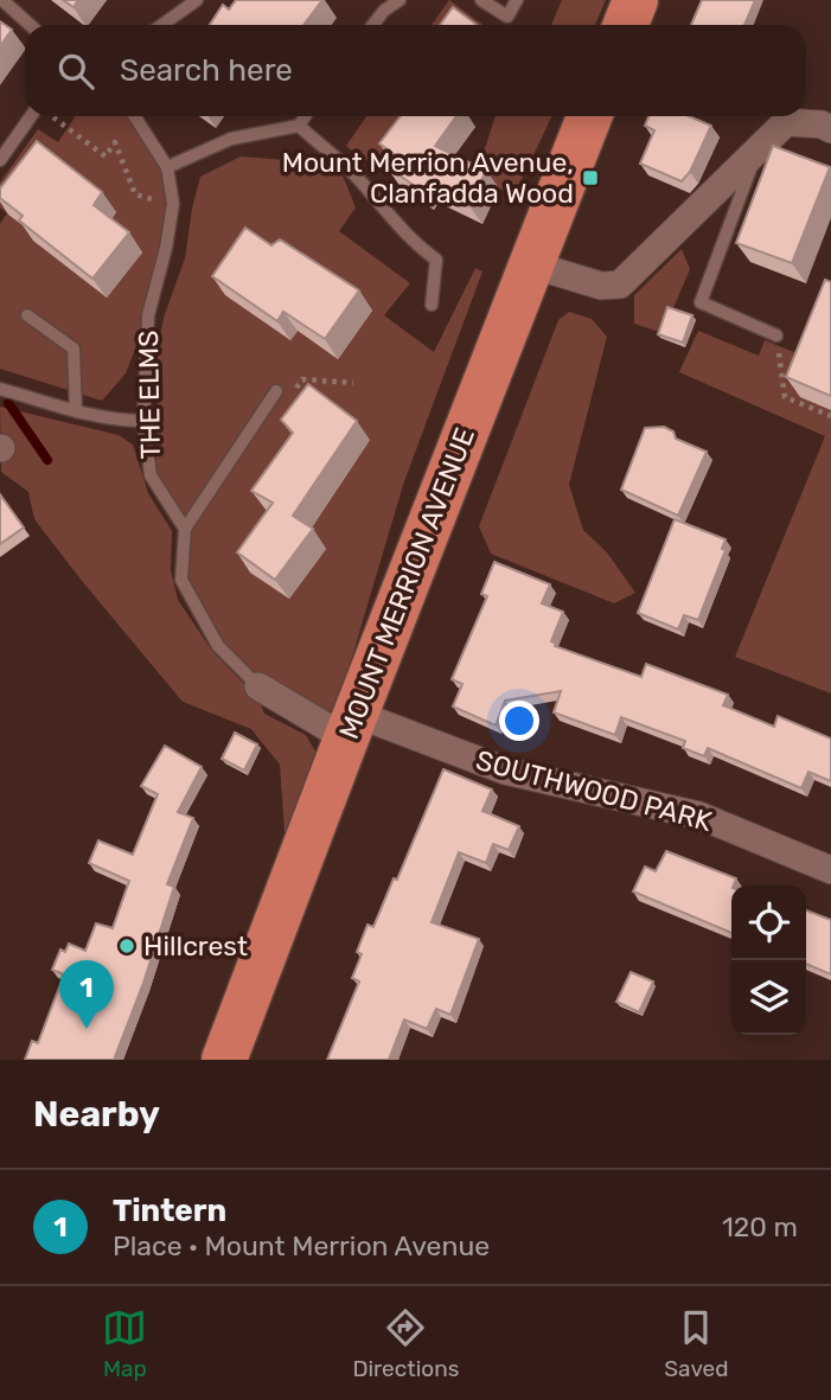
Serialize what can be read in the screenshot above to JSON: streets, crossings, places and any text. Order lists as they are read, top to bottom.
{
  "streets": {
    "highway": ["MOUNT MERRION AVENUE"],
    "street": ["SOUTHWOOD PARK"],
    "lane": ["THE ELMS"]
  },
  "crossings": [
    ["MOUNT MERRION AVENUE", "SOUTHWOOD PARK"]
  ],
  "places": {
    "transit": ["Mount Merrion Avenue, Clanfadda Wood"],
    "other": ["Hillcrest"]
  },
  "page": {
    "search": "Search here",
    "pins": "1",
    "heading": "Nearby",
    "list": [
      {
        "mark": "1",
        "name": "Tintern",
        "note": "Place · Mount Merrion Avenue",
        "value": "120 m"
      }
    ],
    "nav": ["Map", "Directions", "Saved"]
  }
}
